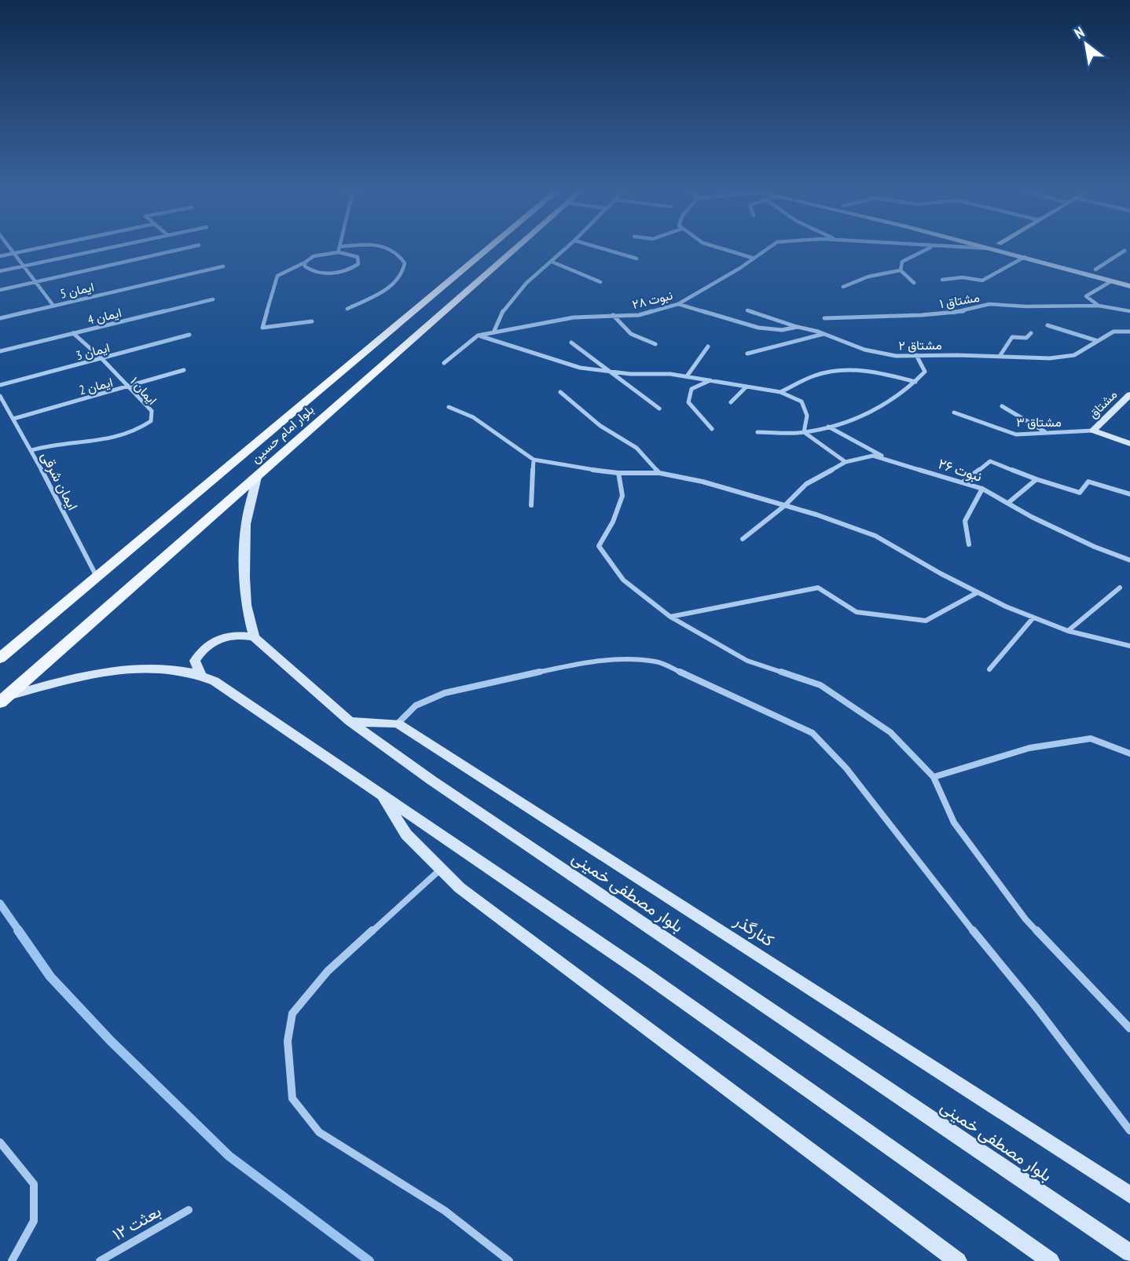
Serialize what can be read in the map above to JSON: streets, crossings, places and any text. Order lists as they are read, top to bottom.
{
  "streets": {
    "main road": [
      "مشتاق",
      "بلوار امام حسین",
      "بلوار مصطفی خمینی",
      "کنارگذر"
    ],
    "street": [
      "ایمان 5",
      "نبوت ۲۸",
      "مشتاق ۱",
      "ایمان 4",
      "مشتاق ۲",
      "ایمان 3",
      "ایمان 2",
      "ایمان ۱",
      "مشتاق ۳",
      "نبوت ۲۶",
      "ایمان شرقی",
      "بعثت ۱۲"
    ]
  },
  "crossings": [
    ["نبوت ۲۸", "مشتاق ۲"],
    ["ایمان 4", "ایمان ۱"],
    ["ایمان 3", "ایمان ۱"],
    ["ایمان 2", "ایمان ۱"],
    ["ایمان 2", "ایمان شرقی"],
    ["ایمان ۱", "ایمان شرقی"],
    ["مشتاق", "مشتاق ۳"],
    ["بلوار امام حسین", "ایمان شرقی"]
  ],
  "north": "top left"
}
